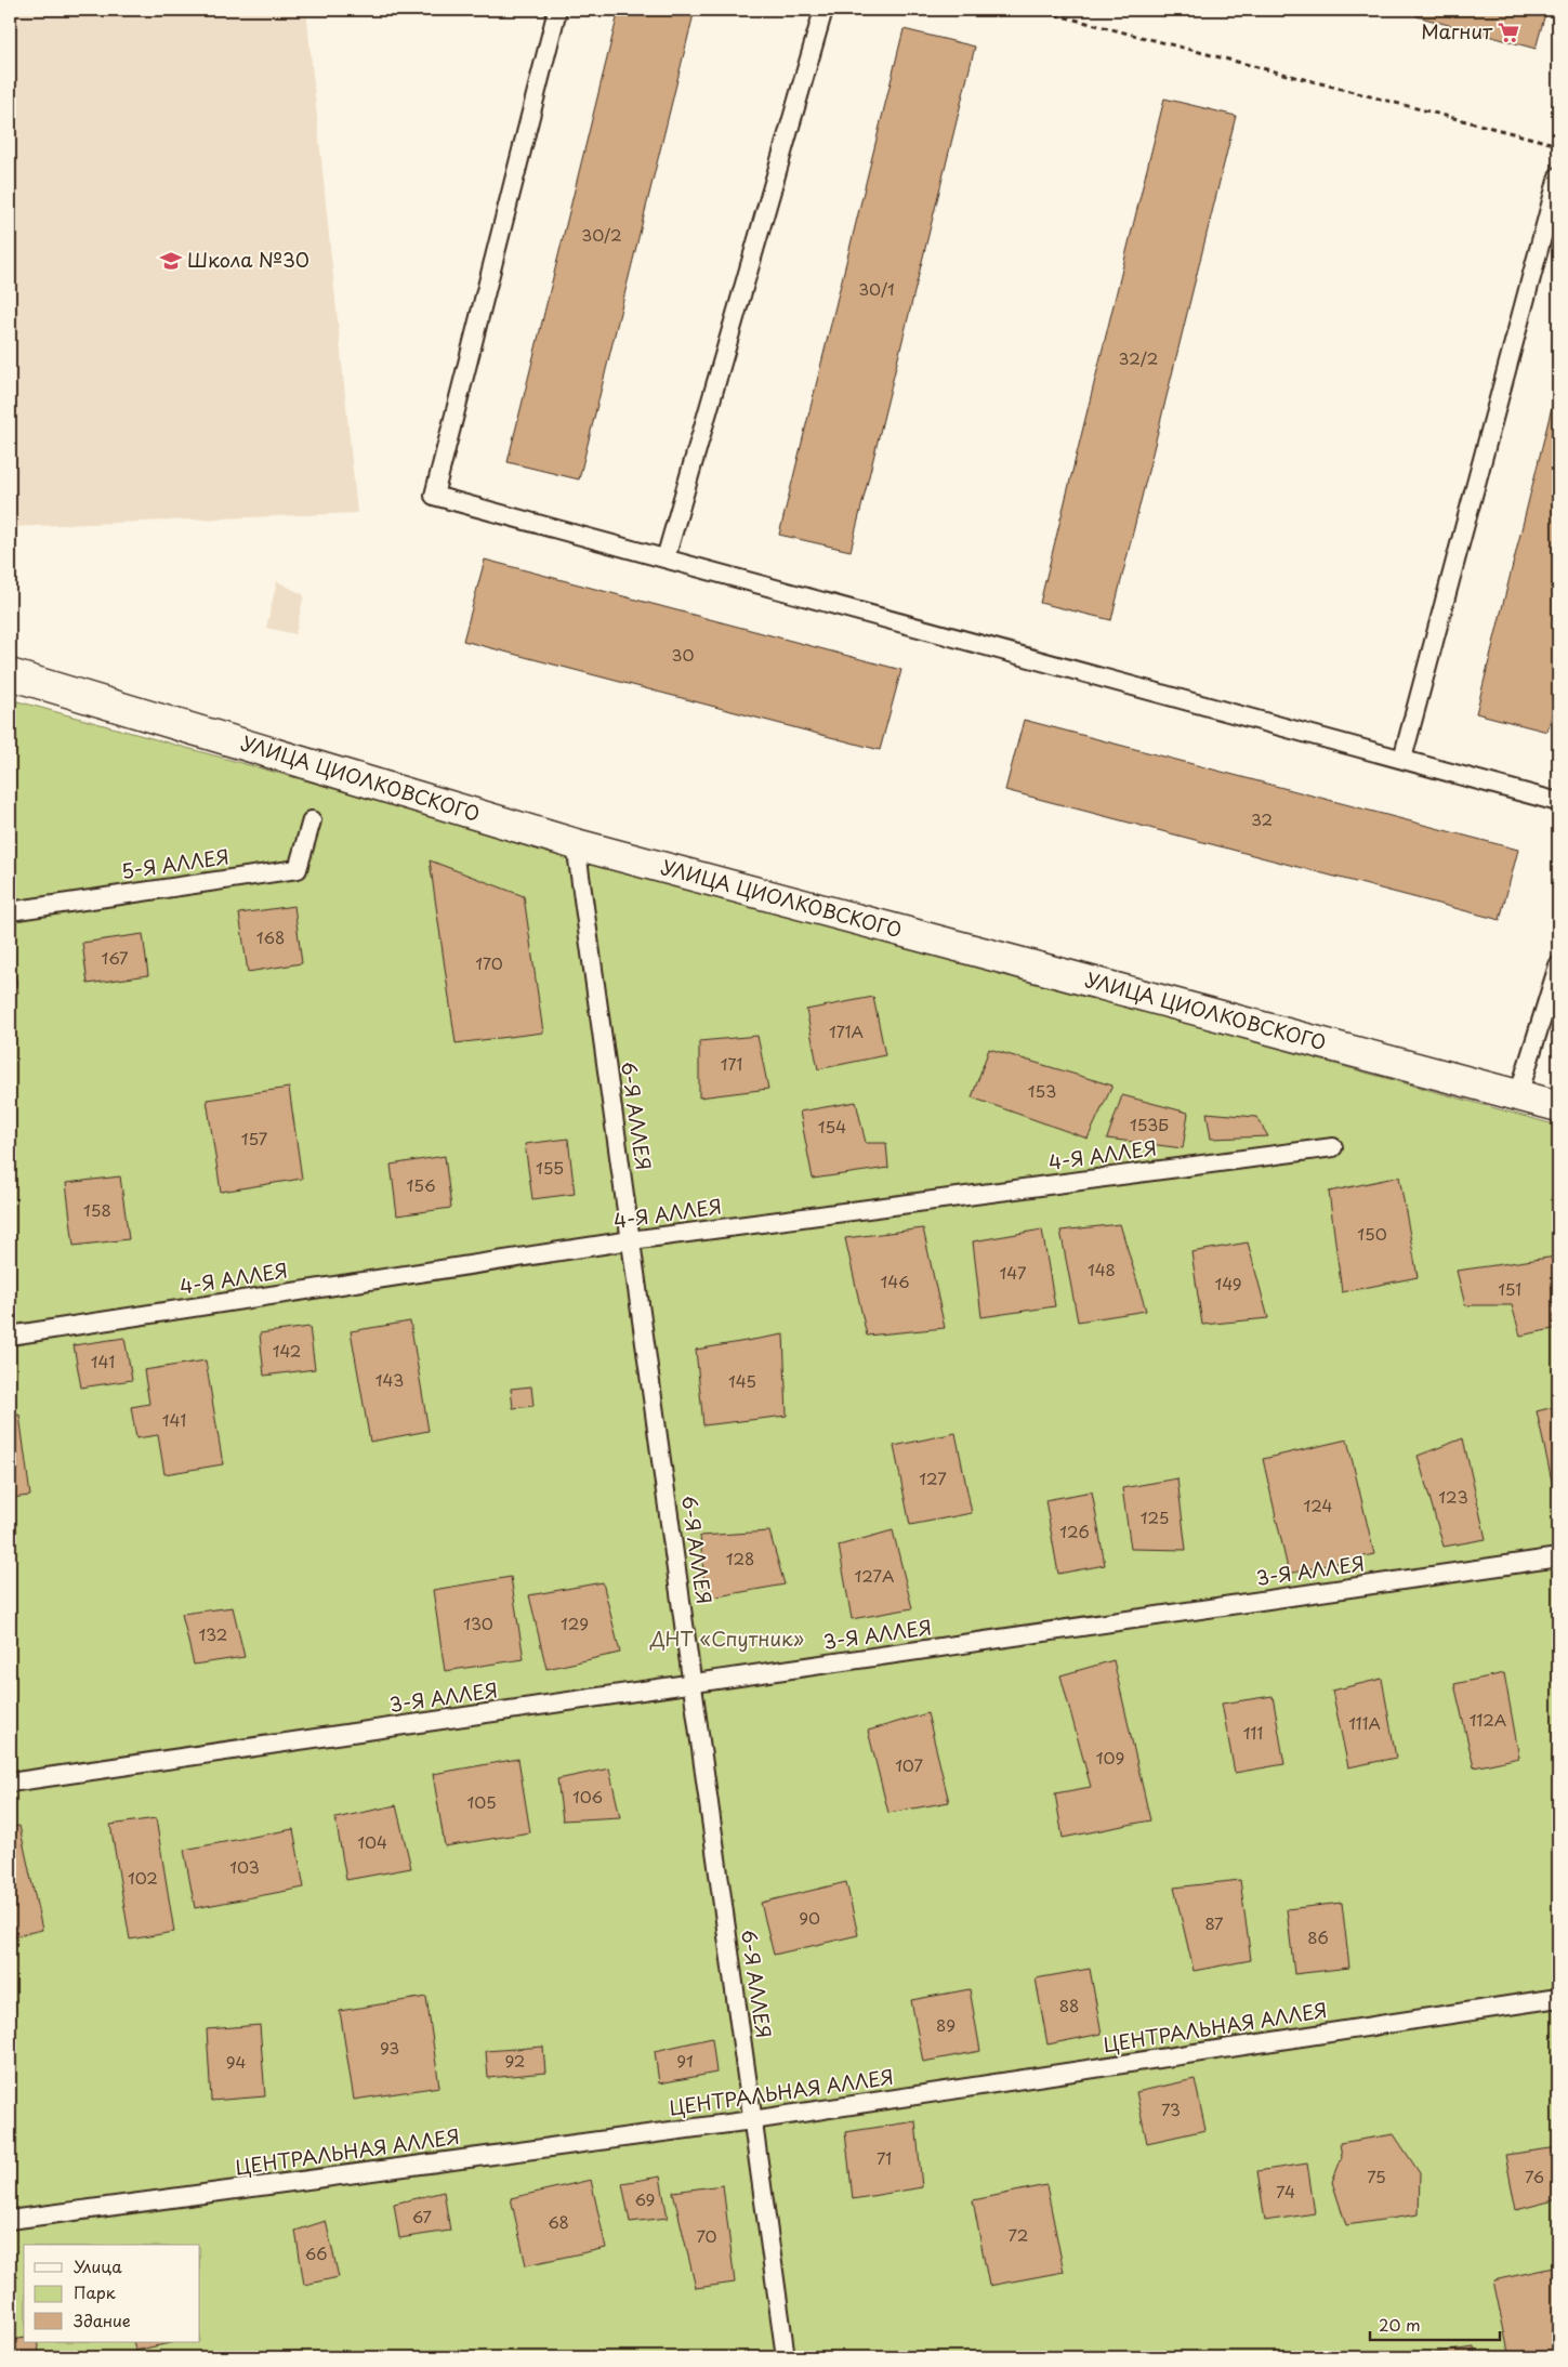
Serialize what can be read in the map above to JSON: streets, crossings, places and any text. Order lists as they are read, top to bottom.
{
  "streets": {
    "street": ["УЛИЦА ЦИОЛКОВСКОГО"],
    "lane": [
      "5-Я АЛЛЕЯ",
      "6-Я АЛЛЕЯ",
      "4-Я АЛЛЕЯ",
      "3-Я АЛЛЕЯ",
      "ЦЕНТРАЛЬНАЯ АЛЛЕЯ"
    ]
  },
  "crossings": [
    ["УЛИЦА ЦИОЛКОВСКОГО", "6-Я АЛЛЕЯ"],
    ["6-Я АЛЛЕЯ", "4-Я АЛЛЕЯ"],
    ["6-Я АЛЛЕЯ", "3-Я АЛЛЕЯ"],
    ["6-Я АЛЛЕЯ", "ЦЕНТРАЛЬНАЯ АЛЛЕЯ"]
  ],
  "parks": ["ДНТ «Спутник»"],
  "places": {
    "supermarket": ["Магнит"],
    "school or university": ["Школа №30"]
  },
  "house_numbers": [
    "30/2",
    "30/1",
    "32/2",
    "30",
    "32",
    "168",
    "167",
    "170",
    "171А",
    "171",
    "153",
    "153Б",
    "154",
    "157",
    "155",
    "156",
    "158",
    "150",
    "148",
    "147",
    "146",
    "149",
    "151",
    "142",
    "141",
    "143",
    "145",
    "141",
    "127",
    "123",
    "124",
    "125",
    "126",
    "128",
    "127А",
    "130",
    "129",
    "132",
    "112А",
    "111А",
    "111",
    "109",
    "107",
    "106",
    "105",
    "104",
    "103",
    "102",
    "90",
    "87",
    "86",
    "88",
    "89",
    "93",
    "92",
    "91",
    "94",
    "73",
    "71",
    "75",
    "76",
    "74",
    "69",
    "67",
    "68",
    "72",
    "70",
    "66"
  ],
  "legend": ["Улица", "Парк", "Здание"],
  "scale_bar": "20 m"
}
